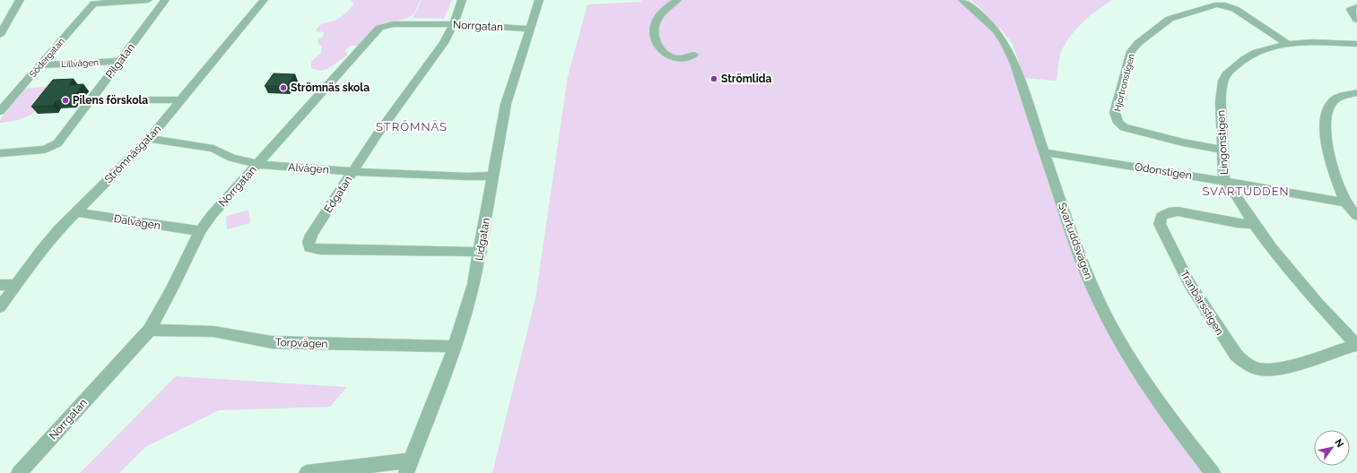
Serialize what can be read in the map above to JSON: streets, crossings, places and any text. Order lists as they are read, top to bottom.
{
  "streets": {
    "street": [
      "Norrgatan",
      "Södergatan",
      "Pilgatan",
      "Lillvägen",
      "Hjortronstigen",
      "Lingonstigen",
      "Strömnäsgatan",
      "Alvägen",
      "Odonstigen",
      "Edgatan",
      "Dalvägen",
      "Lidgatan",
      "Svartuddsvägen",
      "Tranbärsstigen",
      "Torpvägen"
    ]
  },
  "crossings": [
    ["Norrgatan", "Alvägen"],
    ["Norrgatan", "Edgatan"],
    ["Norrgatan", "Dalvägen"],
    ["Norrgatan", "Lidgatan"],
    ["Norrgatan", "Torpvägen"],
    ["Södergatan", "Lillvägen"],
    ["Pilgatan", "Lillvägen"],
    ["Hjortronstigen", "Lingonstigen"],
    ["Lingonstigen", "Odonstigen"],
    ["Lingonstigen", "Tranbärsstigen"],
    ["Strömnäsgatan", "Alvägen"],
    ["Strömnäsgatan", "Dalvägen"],
    ["Alvägen", "Edgatan"],
    ["Alvägen", "Lidgatan"],
    ["Odonstigen", "Svartuddsvägen"],
    ["Edgatan", "Lidgatan"],
    ["Lidgatan", "Torpvägen"]
  ],
  "districts": ["STRÖMNÄS", "SVARTUDDEN"],
  "places": ["Strömlida", "Strömnäs skola", "Pilens förskola"],
  "north": "top right"
}
